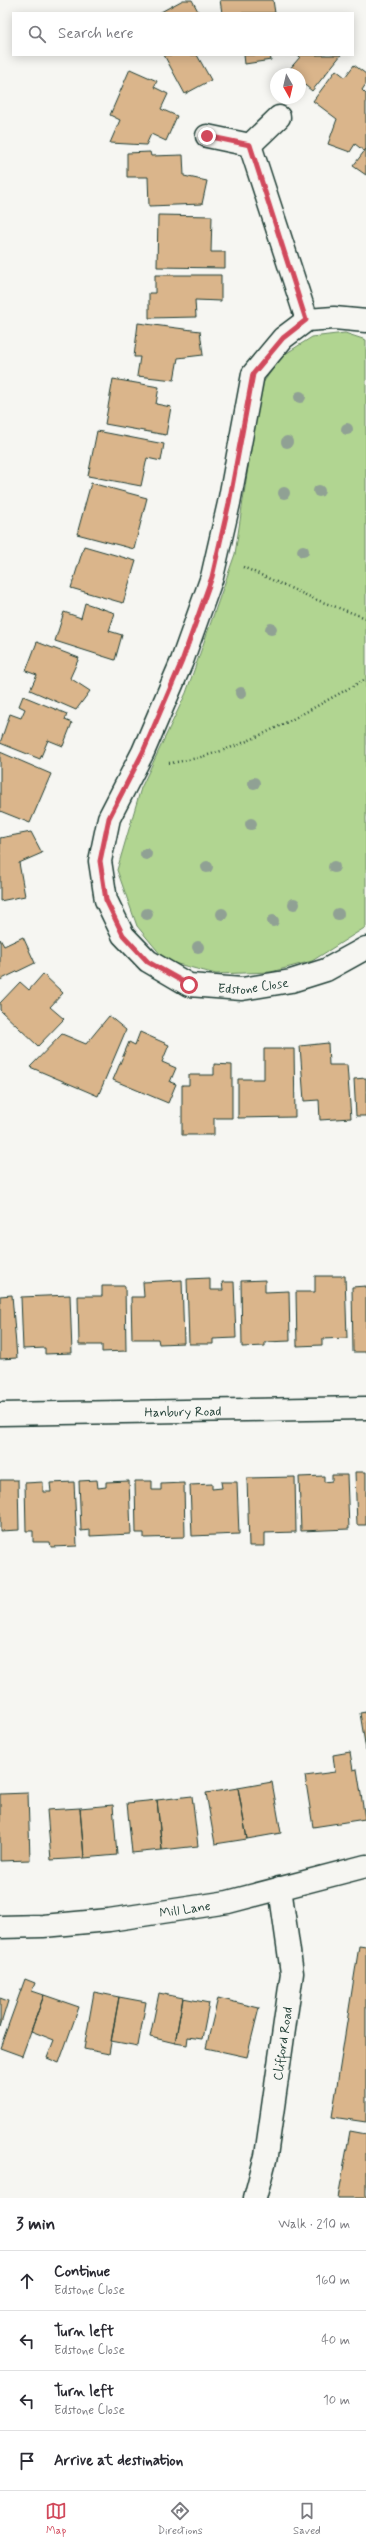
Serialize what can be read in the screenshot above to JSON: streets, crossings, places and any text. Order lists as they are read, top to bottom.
{
  "streets": {
    "street": [
      "Edstone Close",
      "Hanbury Road",
      "Mill Lane",
      "Clifford Road"
    ]
  },
  "crossings": [
    ["Mill Lane", "Clifford Road"]
  ],
  "north": "bottom",
  "page": {
    "search": "Search here",
    "heading": ["3 min", "Walk · 210 m"],
    "list": [
      ["Continue", "Edstone Close", "160 m"],
      ["Turn left", "Edstone Close", "40 m"],
      ["Turn left", "Edstone Close", "10 m"],
      "Arrive at destination"
    ],
    "nav": ["Map", "Directions", "Saved"]
  }
}
